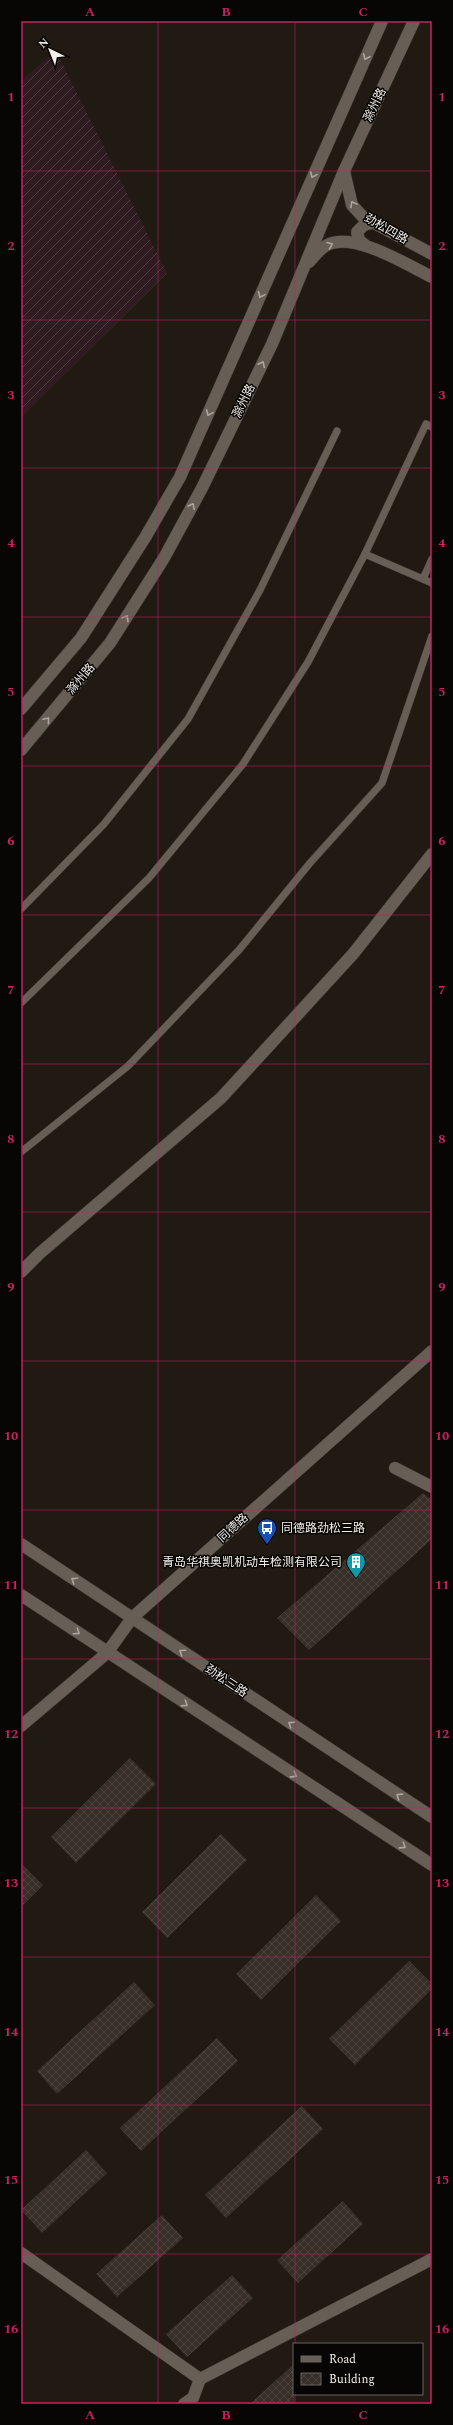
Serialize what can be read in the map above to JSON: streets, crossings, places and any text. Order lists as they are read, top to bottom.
{
  "streets": {
    "main road": [
      "滁州路",
      "劲松四路",
      "同德路",
      "劲松三路"
    ]
  },
  "crossings": [
    ["滁州路", "劲松四路"],
    ["同德路", "劲松三路"]
  ],
  "one_way": ["劲松四路"],
  "places": {
    "bus stop": ["同德路劲松三路"],
    "building": ["青岛华祺奥凯机动车检测有限公司"]
  },
  "legend": ["Road", "Building"],
  "north": "top left",
  "grid": {
    "columns": ["A", "B", "C"],
    "rows": [
      "1",
      "2",
      "3",
      "4",
      "5",
      "6",
      "7",
      "8",
      "9",
      "10",
      "11",
      "12",
      "13",
      "14",
      "15",
      "16"
    ]
  }
}
